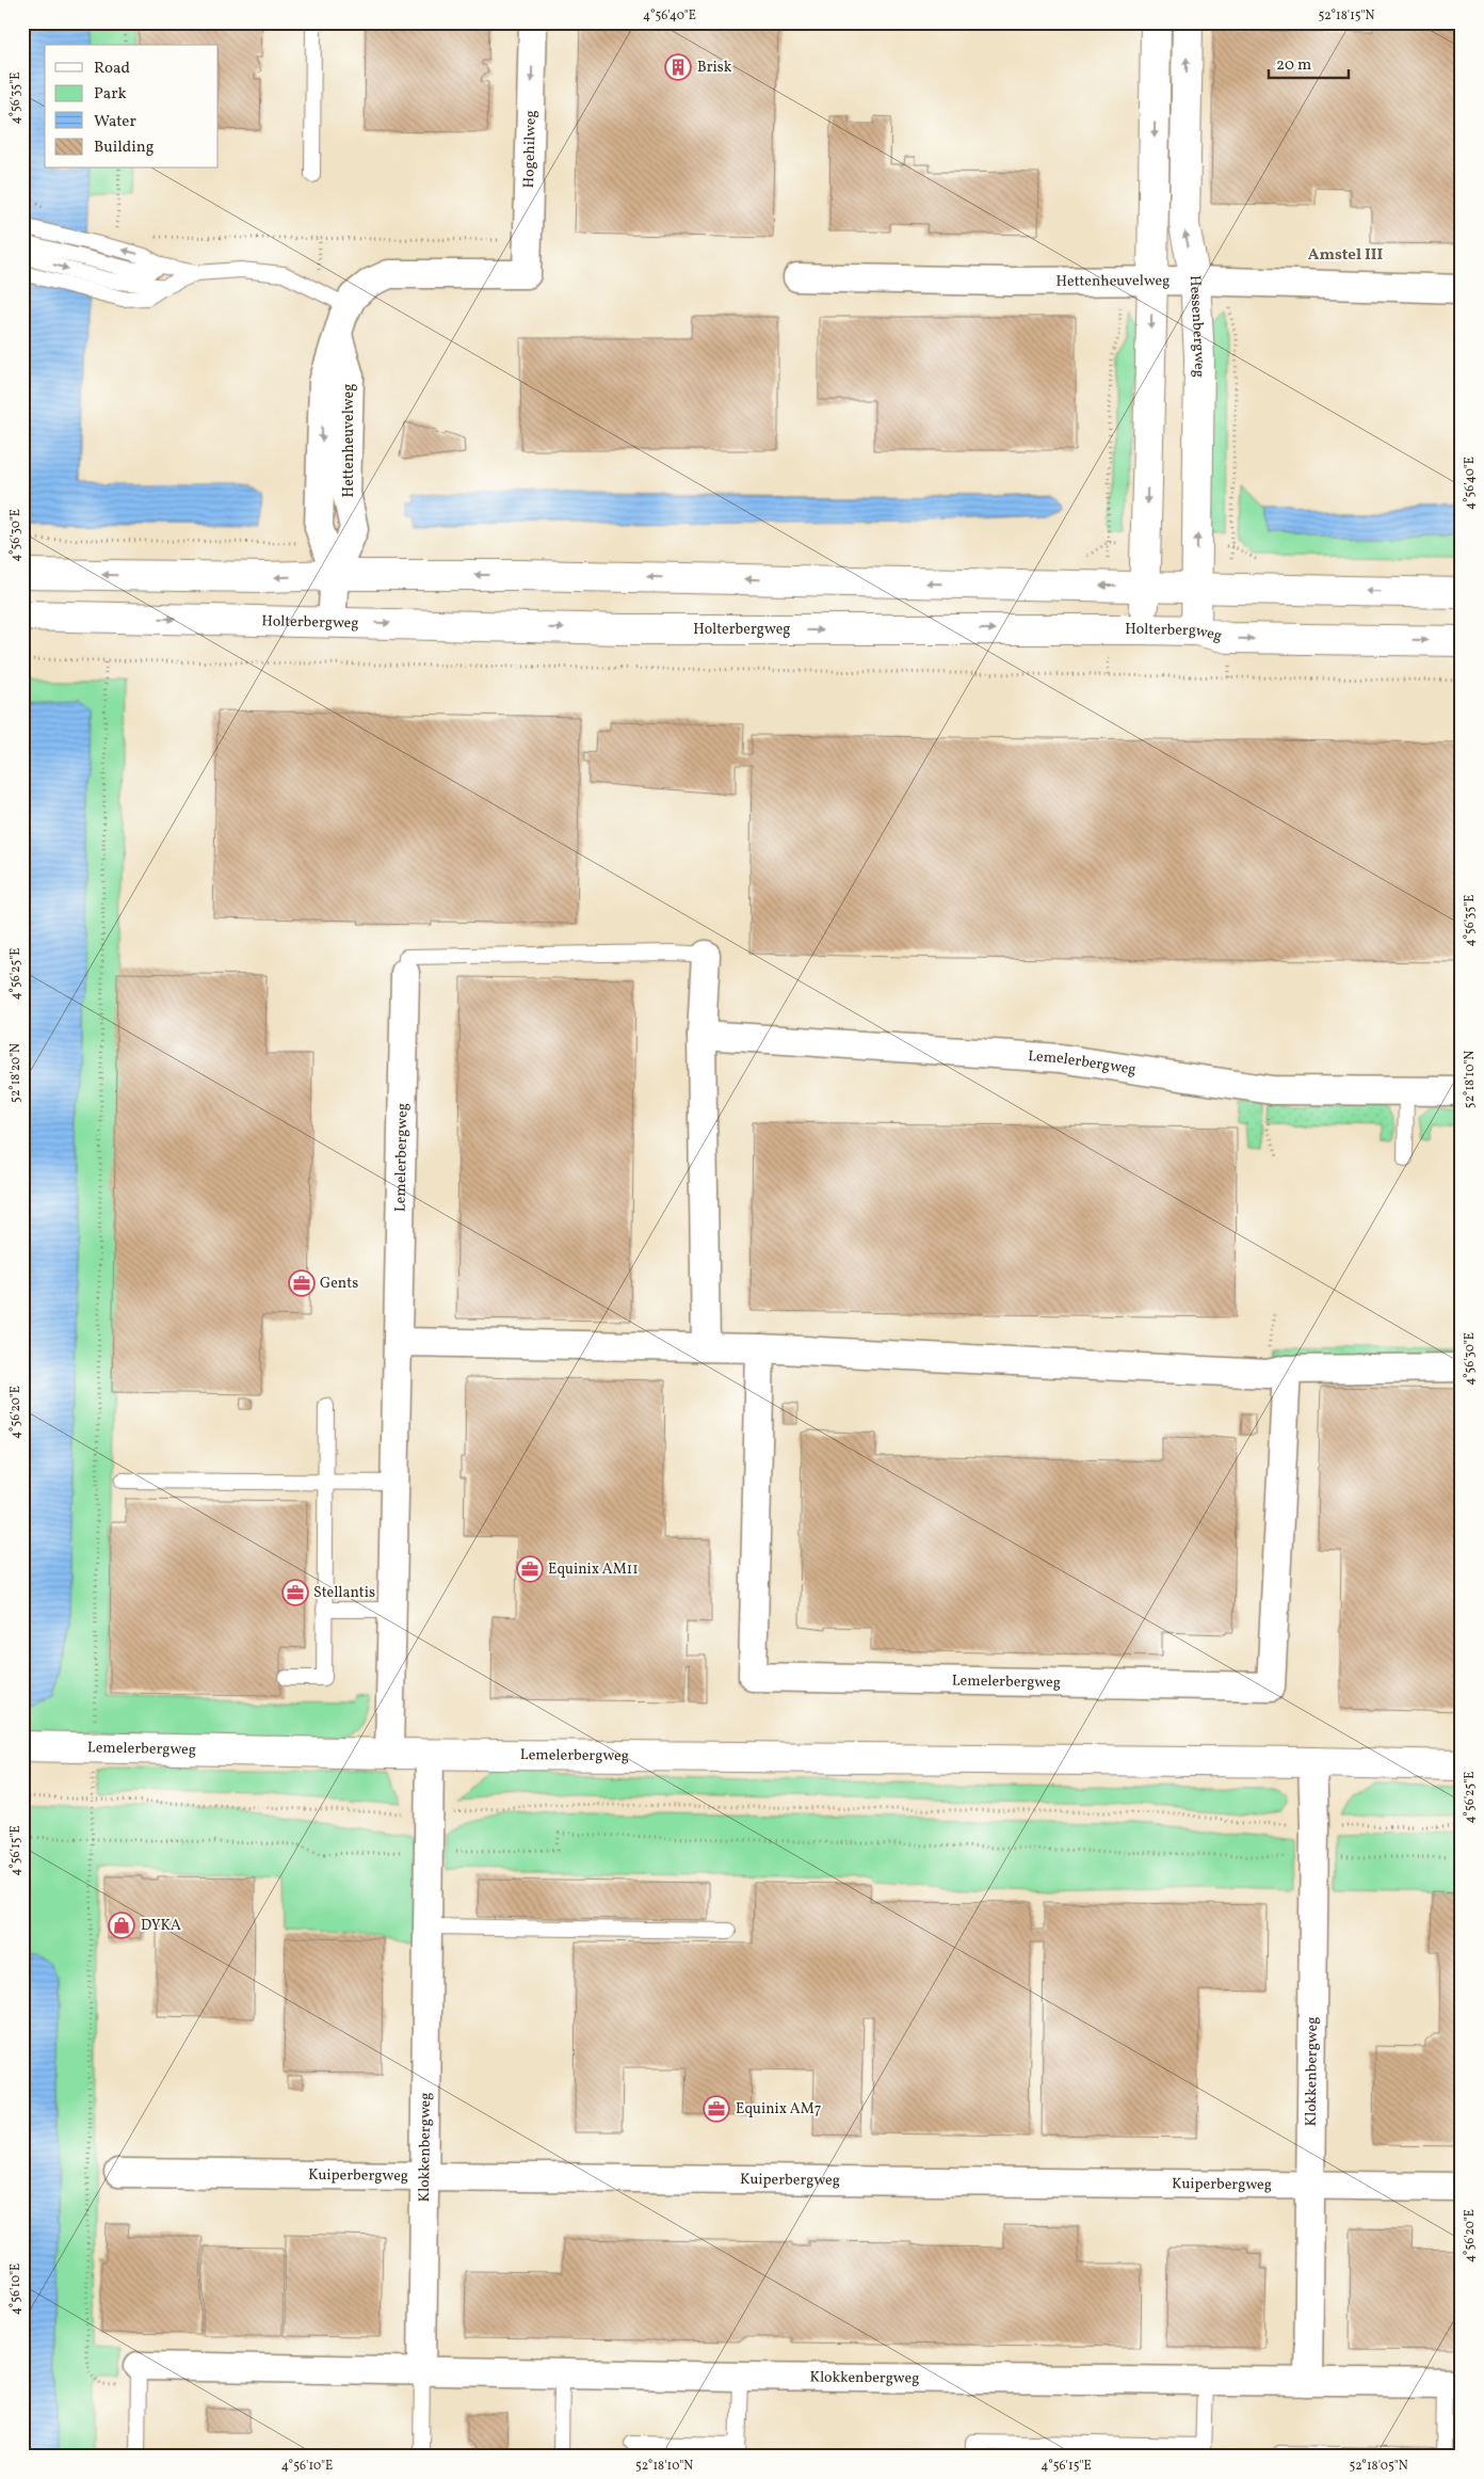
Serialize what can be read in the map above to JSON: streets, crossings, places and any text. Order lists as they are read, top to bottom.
{
  "streets": {
    "main road": ["Hessenbergweg", "Holterbergweg", "Lemelerbergweg"],
    "street": [
      "Hogehilweg",
      "Hettenheuvelweg",
      "Klokkenbergweg",
      "Kuiperbergweg"
    ]
  },
  "crossings": [
    ["Hogehilweg", "Hettenheuvelweg"],
    ["Hettenheuvelweg", "Hessenbergweg"],
    ["Hettenheuvelweg", "Holterbergweg"],
    ["Hessenbergweg", "Holterbergweg"],
    ["Lemelerbergweg", "Klokkenbergweg"],
    ["Klokkenbergweg", "Kuiperbergweg"]
  ],
  "one_way": ["Hogehilweg"],
  "districts": ["Amstel III"],
  "places": {
    "building": ["Brisk"],
    "office": [
      "Gents",
      "Equinix AM11",
      "Stellantis",
      "Equinix AM7"
    ],
    "shop": ["DYKA"]
  },
  "legend": [
    "Road",
    "Park",
    "Water",
    "Building"
  ],
  "scale_bar": "20 m",
  "coordinates": [
    "4°56'40\"E",
    "52°18'15\"N",
    "4°56'35\"E",
    "4°56'30\"E",
    "4°56'25\"E",
    "52°18'20\"N",
    "52°18'10\"N",
    "4°56'20\"E",
    "4°56'15\"E",
    "4°56'10\"E",
    "52°18'05\"N"
  ]
}
